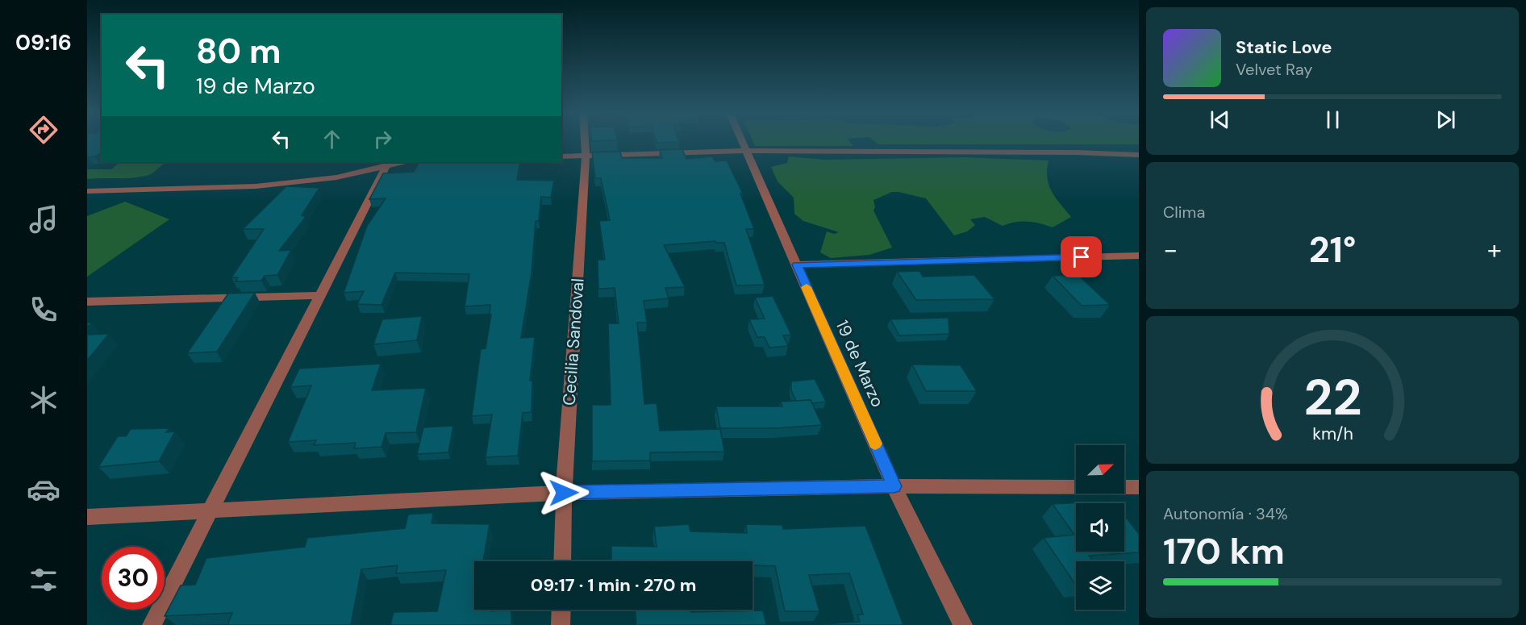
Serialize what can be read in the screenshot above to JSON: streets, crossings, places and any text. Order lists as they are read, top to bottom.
{
  "streets": {
    "street": ["Cecilia Sandoval", "19 de Marzo"]
  },
  "north": "top right",
  "page": {
    "tabs": "09:16",
    "turn": ["80 m", "19 de Marzo"],
    "song": ["Static Love", "Velvet Ray"],
    "tile": [
      "Clima",
      ["Autonomía · 34%", "170 km"]
    ],
    "heat": ["−", "21°", "+"],
    "limit": "30",
    "trip": "09:17 · 1 min · 270 m",
    "gauge": ["22", "km/h"]
  }
}
